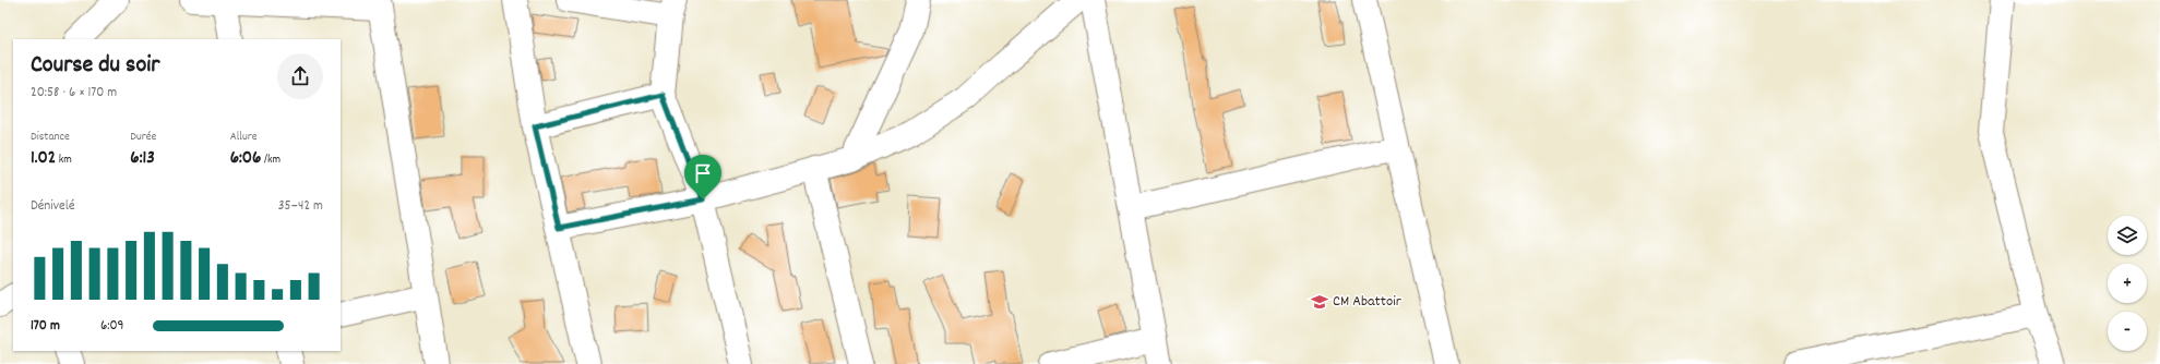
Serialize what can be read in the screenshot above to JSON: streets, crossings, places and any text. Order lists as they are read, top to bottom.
{
  "places": {
    "school or university": ["CM Abattoir"]
  },
  "page": {
    "heading": ["Course du soir", "20:58 · 6 × 170 m"],
    "stats": [
      ["Distance", "1.02 km"],
      ["Durée", "6:13"],
      ["Allure", "6:06 /km"]
    ],
    "chart": ["Dénivelé", "35–42 m"],
    "map_buttons": ["+", "−"],
    "list": [
      {
        "name": "170 m",
        "note": "6:09"
      }
    ]
  }
}
